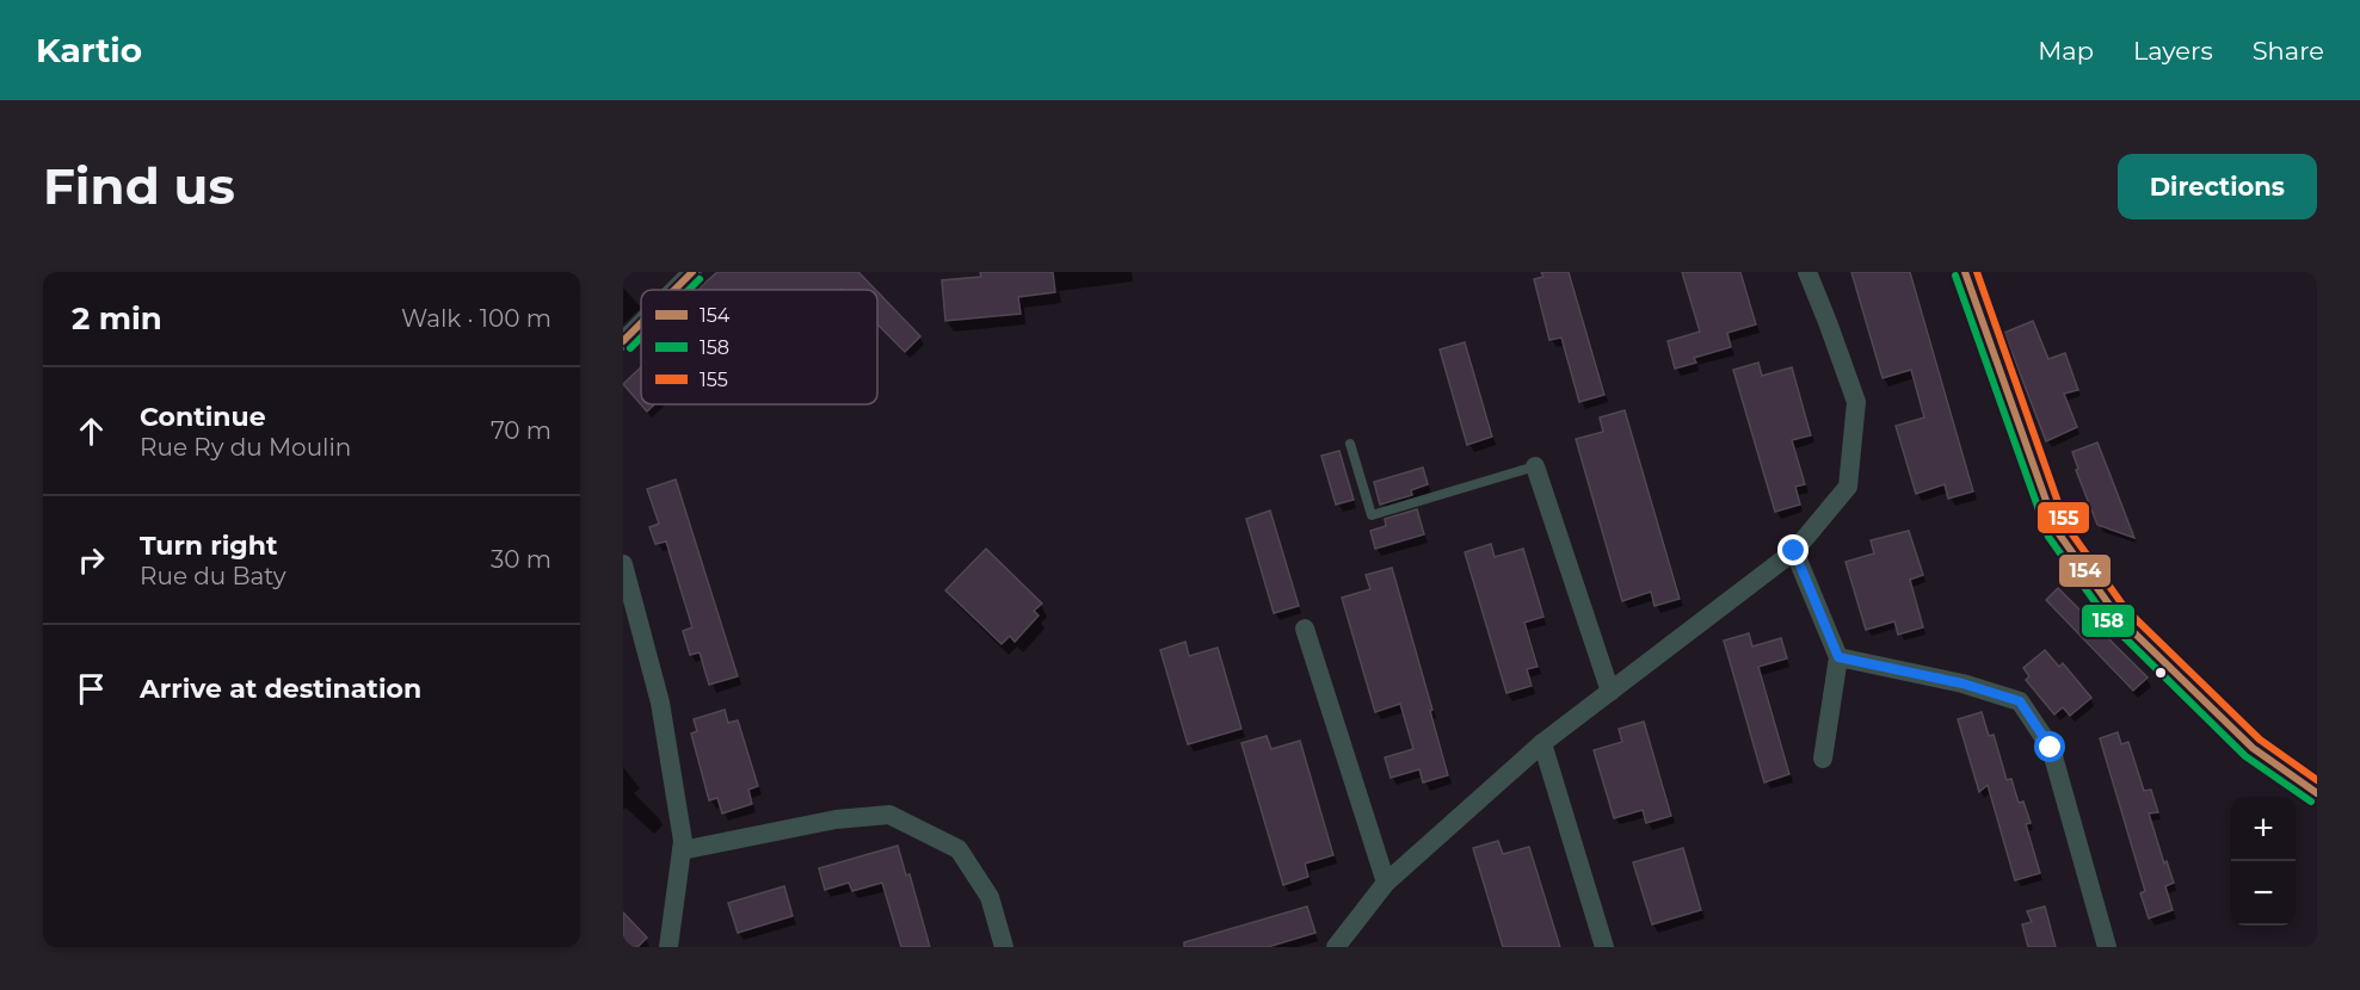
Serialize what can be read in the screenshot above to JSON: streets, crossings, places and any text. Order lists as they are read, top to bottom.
{
  "lines": ["transit line 154", "transit line 155", "transit line 158"],
  "legend": ["154", "158", "155"],
  "page": {
    "header": "Kartio",
    "nav": ["Map", "Layers", "Share"],
    "buttons": "Directions",
    "title": "Find us",
    "heading": ["2 min", "Walk · 100 m"],
    "list": [
      ["Continue", "Rue Ry du Moulin", "70 m"],
      ["Turn right", "Rue du Baty", "30 m"],
      "Arrive at destination"
    ],
    "map_buttons": ["+", "−"]
  }
}
